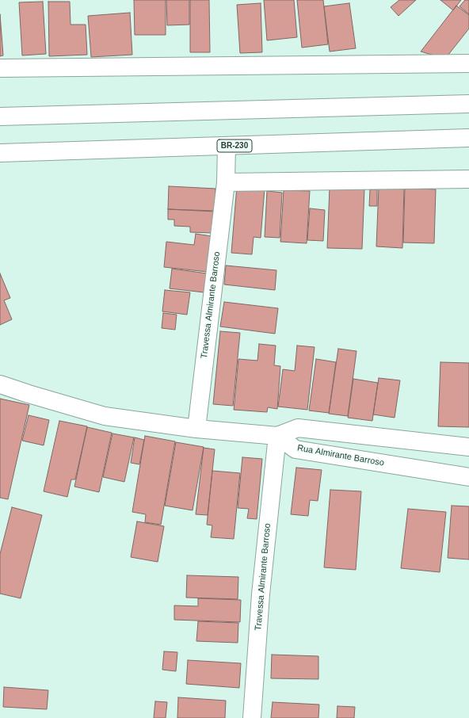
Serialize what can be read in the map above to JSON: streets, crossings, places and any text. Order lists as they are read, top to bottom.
{
  "streets": {
    "street": ["BR-230", "Travessa Almirante Barroso", "Rua Almirante Barroso"]
  },
  "crossings": [
    ["BR-230", "Travessa Almirante Barroso"],
    ["Travessa Almirante Barroso", "Rua Almirante Barroso"]
  ]
}
